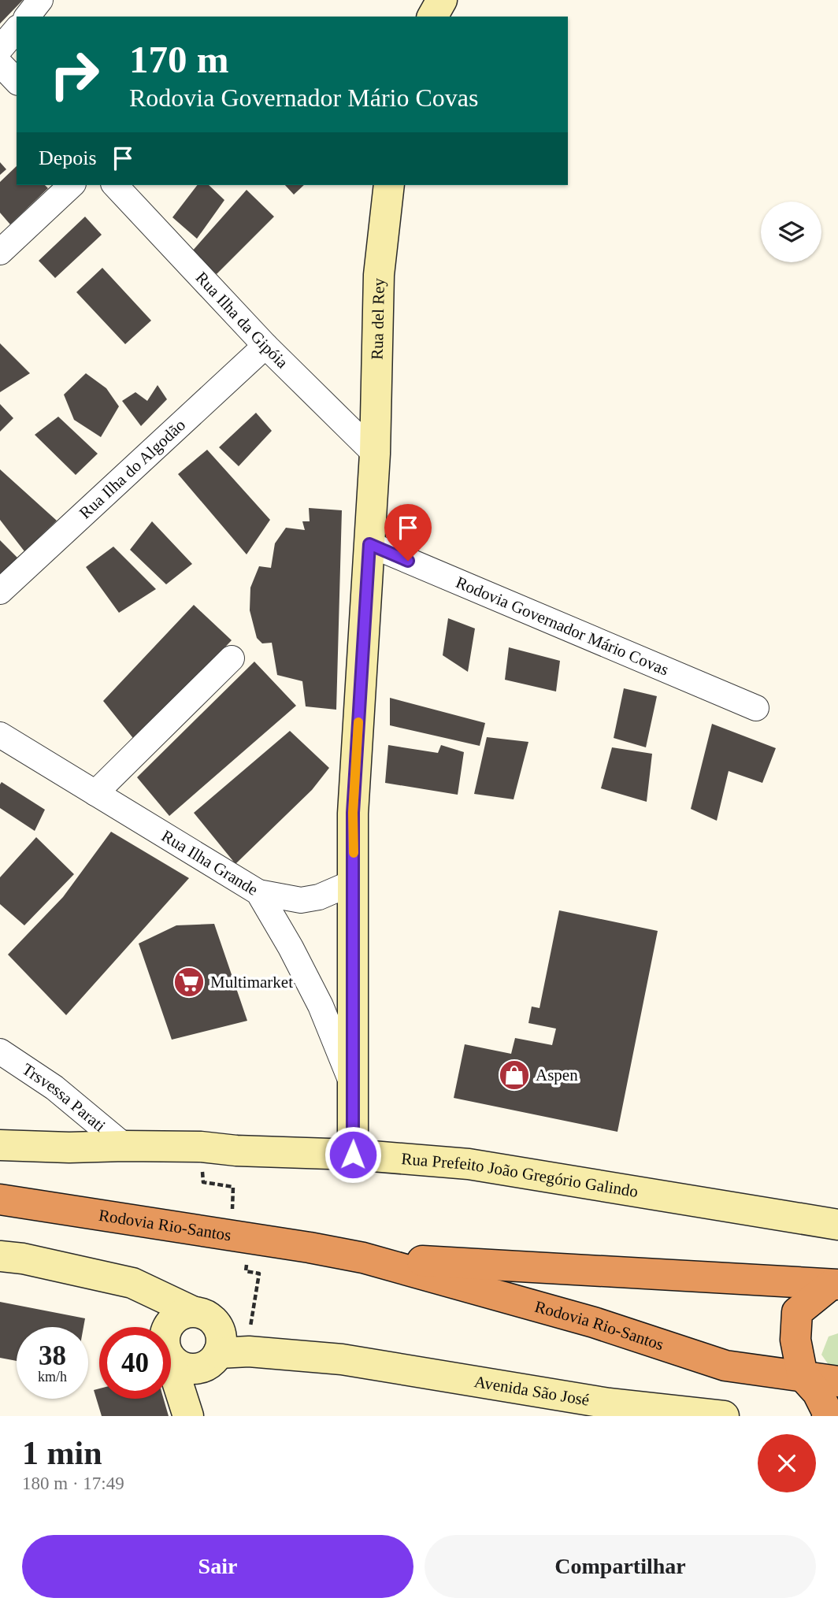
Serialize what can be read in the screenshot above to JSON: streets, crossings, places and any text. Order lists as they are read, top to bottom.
{
  "streets": {
    "highway": ["Rodovia Rio-Santos"],
    "main road": ["Rua del Rey", "Rua Prefeito João Gregório Galindo", "Avenida São José"],
    "street": [
      "Rua Ilha da Gipóia",
      "Rua Ilha do Algodão",
      "Rodovia Governador Mário Covas",
      "Rua Ilha Grande",
      "Trsvessa Parati"
    ]
  },
  "crossings": [
    ["Rua del Rey", "Rua Ilha da Gipóia"],
    ["Rua del Rey", "Rodovia Governador Mário Covas"],
    ["Rua del Rey", "Rua Ilha Grande"],
    ["Rua del Rey", "Rua Prefeito João Gregório Galindo"],
    ["Rua Ilha da Gipóia", "Rua Ilha do Algodão"],
    ["Trsvessa Parati", "Rua Prefeito João Gregório Galindo"]
  ],
  "places": {
    "supermarket": ["Multimarket"],
    "shop": ["Aspen"]
  },
  "page": {
    "turn": ["170 m", "Rodovia Governador Mário Covas"],
    "then": "Depois",
    "speed": "38 km/h",
    "limit": "40",
    "heading": ["1 min", "180 m · 17:49"],
    "buttons": ["Sair", "Compartilhar"]
  }
}
